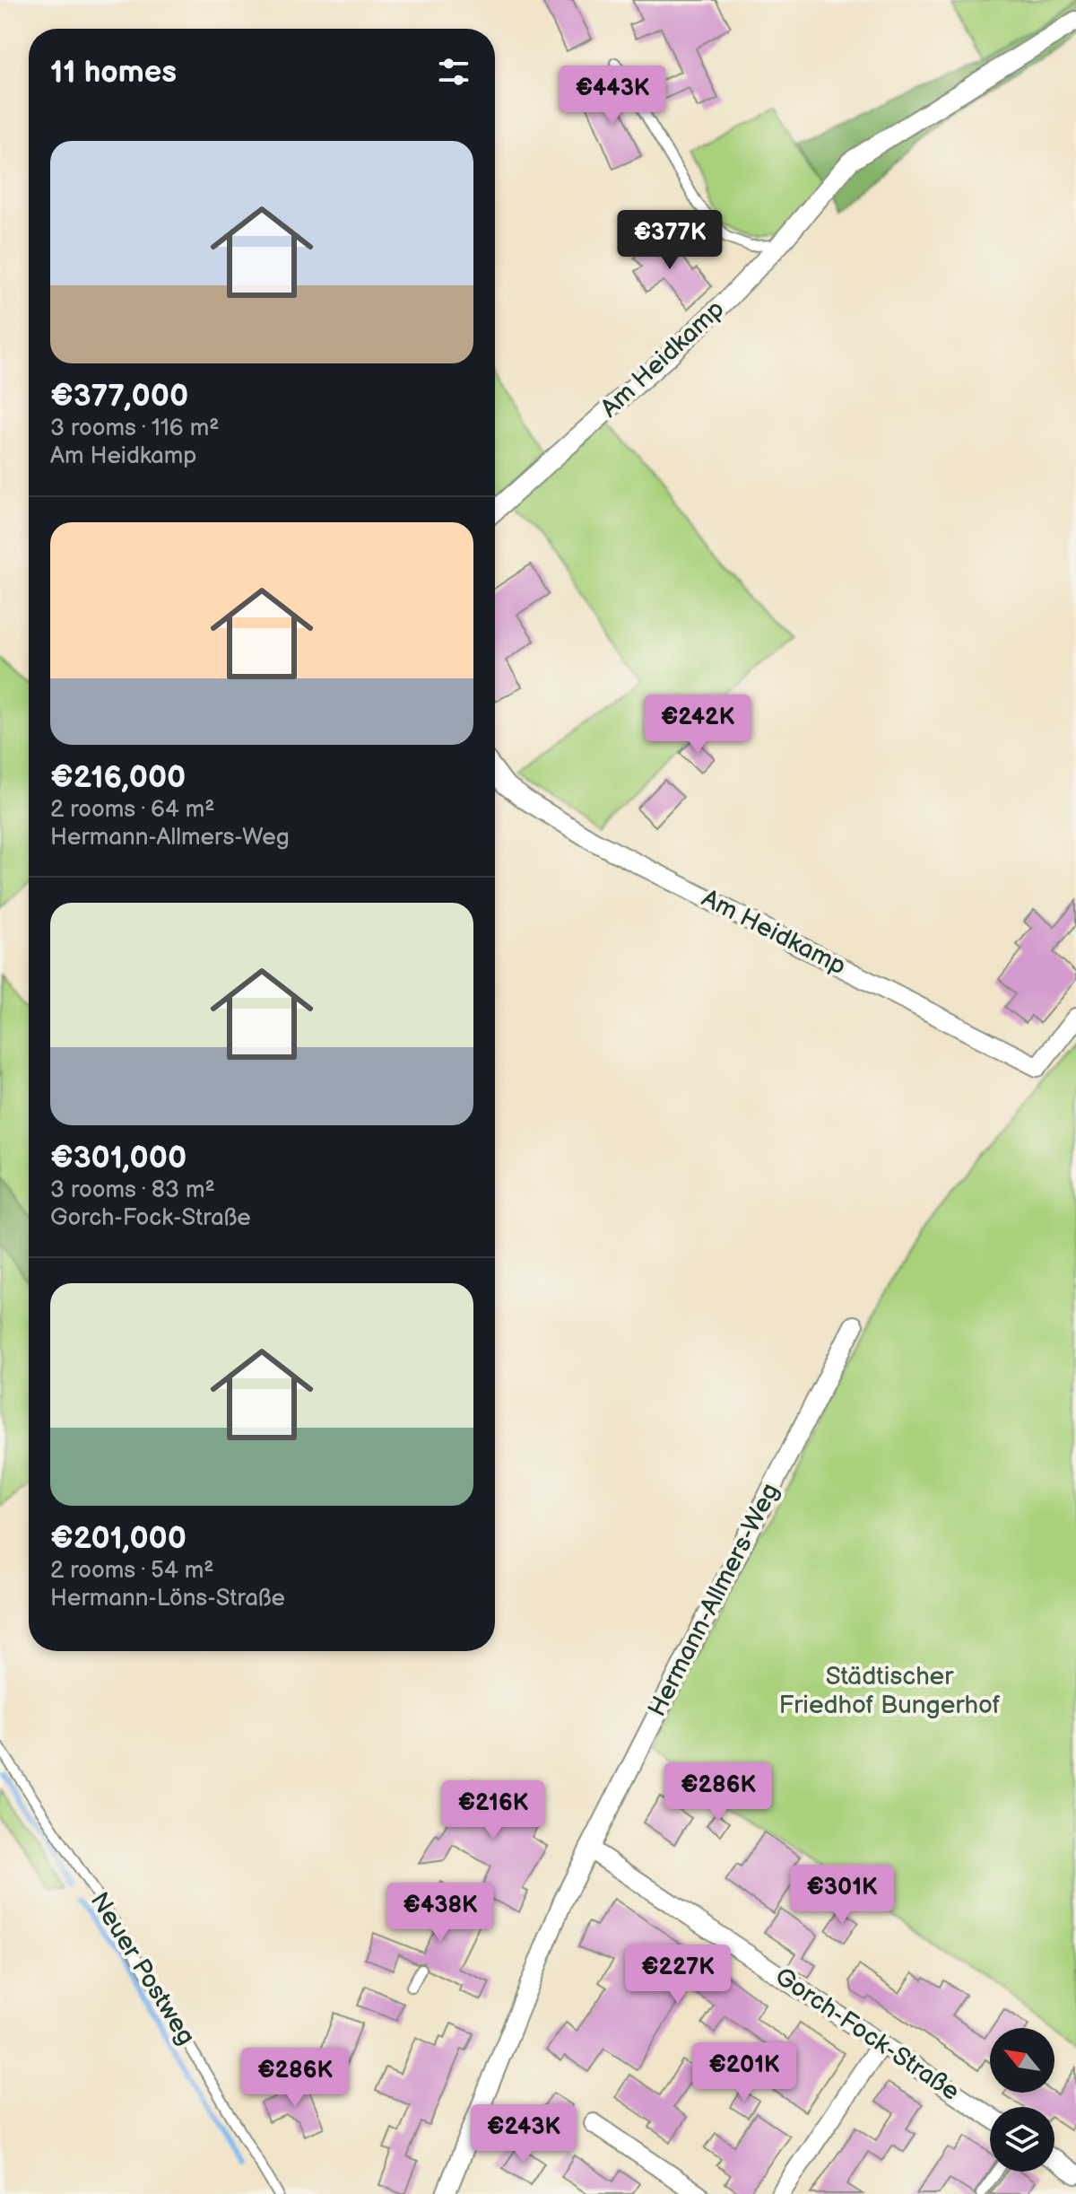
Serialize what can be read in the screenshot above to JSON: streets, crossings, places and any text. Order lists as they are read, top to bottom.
{
  "streets": {
    "street": ["Am Heidkamp", "Hermann-Allmers-Weg", "Gorch-Fock-Straße"],
    "lane": ["Neuer Postweg"]
  },
  "crossings": [
    ["Hermann-Allmers-Weg", "Gorch-Fock-Straße"]
  ],
  "parks": ["Städtischer Friedhof Bungerhof"],
  "north": "top left",
  "page": {
    "heading": "11 homes",
    "price": [
      "€443K",
      "€377K",
      "€242K",
      "€286K",
      "€216K",
      "€301K",
      "€438K",
      "€227K",
      "€201K",
      "€286K",
      "€243K"
    ],
    "list": [
      {
        "name": "€377,000",
        "note": "3 rooms · 116 m² · Am Heidkamp"
      },
      {
        "name": "€216,000",
        "note": "2 rooms · 64 m² · Hermann-Allmers-Weg"
      },
      {
        "name": "€301,000",
        "note": "3 rooms · 83 m² · Gorch-Fock-Straße"
      },
      {
        "name": "€201,000",
        "note": "2 rooms · 54 m² · Hermann-Löns-Straße"
      }
    ]
  }
}
